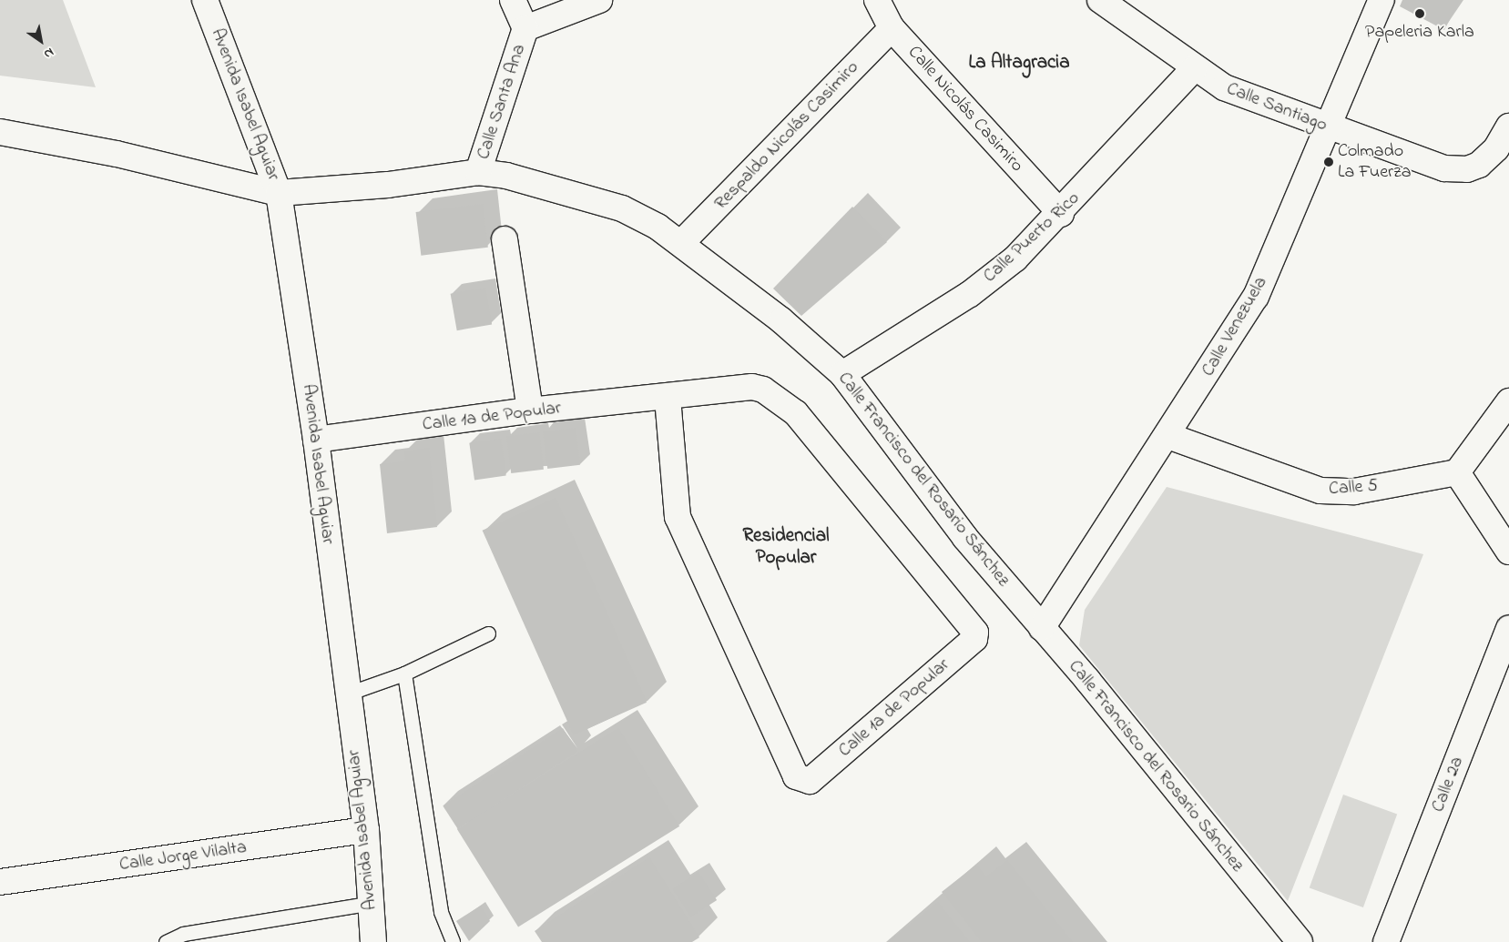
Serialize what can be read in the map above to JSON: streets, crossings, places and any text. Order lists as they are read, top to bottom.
{
  "streets": {
    "street": [
      "Calle Santa Ana",
      "Avenida Isabel Aguiar",
      "Calle Santiago",
      "Calle Nicolás Casimiro",
      "Respaldo Nicolás Casimiro",
      "Calle Puerto Rico",
      "Calle Venezuela",
      "Calle 1a de Popular",
      "Calle Francisco del Rosario Sánchez",
      "Calle 5",
      "Calle 2a",
      "Calle Jorge Vilalta"
    ]
  },
  "crossings": [
    ["Calle Santa Ana", "Calle Francisco del Rosario Sánchez"],
    ["Avenida Isabel Aguiar", "Calle 1a de Popular"],
    ["Avenida Isabel Aguiar", "Calle Francisco del Rosario Sánchez"],
    ["Avenida Isabel Aguiar", "Calle Jorge Vilalta"],
    ["Calle Santiago", "Calle Puerto Rico"],
    ["Calle Santiago", "Calle Venezuela"],
    ["Calle Nicolás Casimiro", "Respaldo Nicolás Casimiro"],
    ["Calle Nicolás Casimiro", "Calle Puerto Rico"],
    ["Respaldo Nicolás Casimiro", "Calle Francisco del Rosario Sánchez"],
    ["Calle Puerto Rico", "Calle Francisco del Rosario Sánchez"],
    ["Calle Venezuela", "Calle Francisco del Rosario Sánchez"],
    ["Calle Venezuela", "Calle 5"]
  ],
  "districts": ["La Altagracia", "Residencial Popular"],
  "places": ["Papeleria Karla", "Colmado La Fuerza"],
  "north": "bottom right"
}
